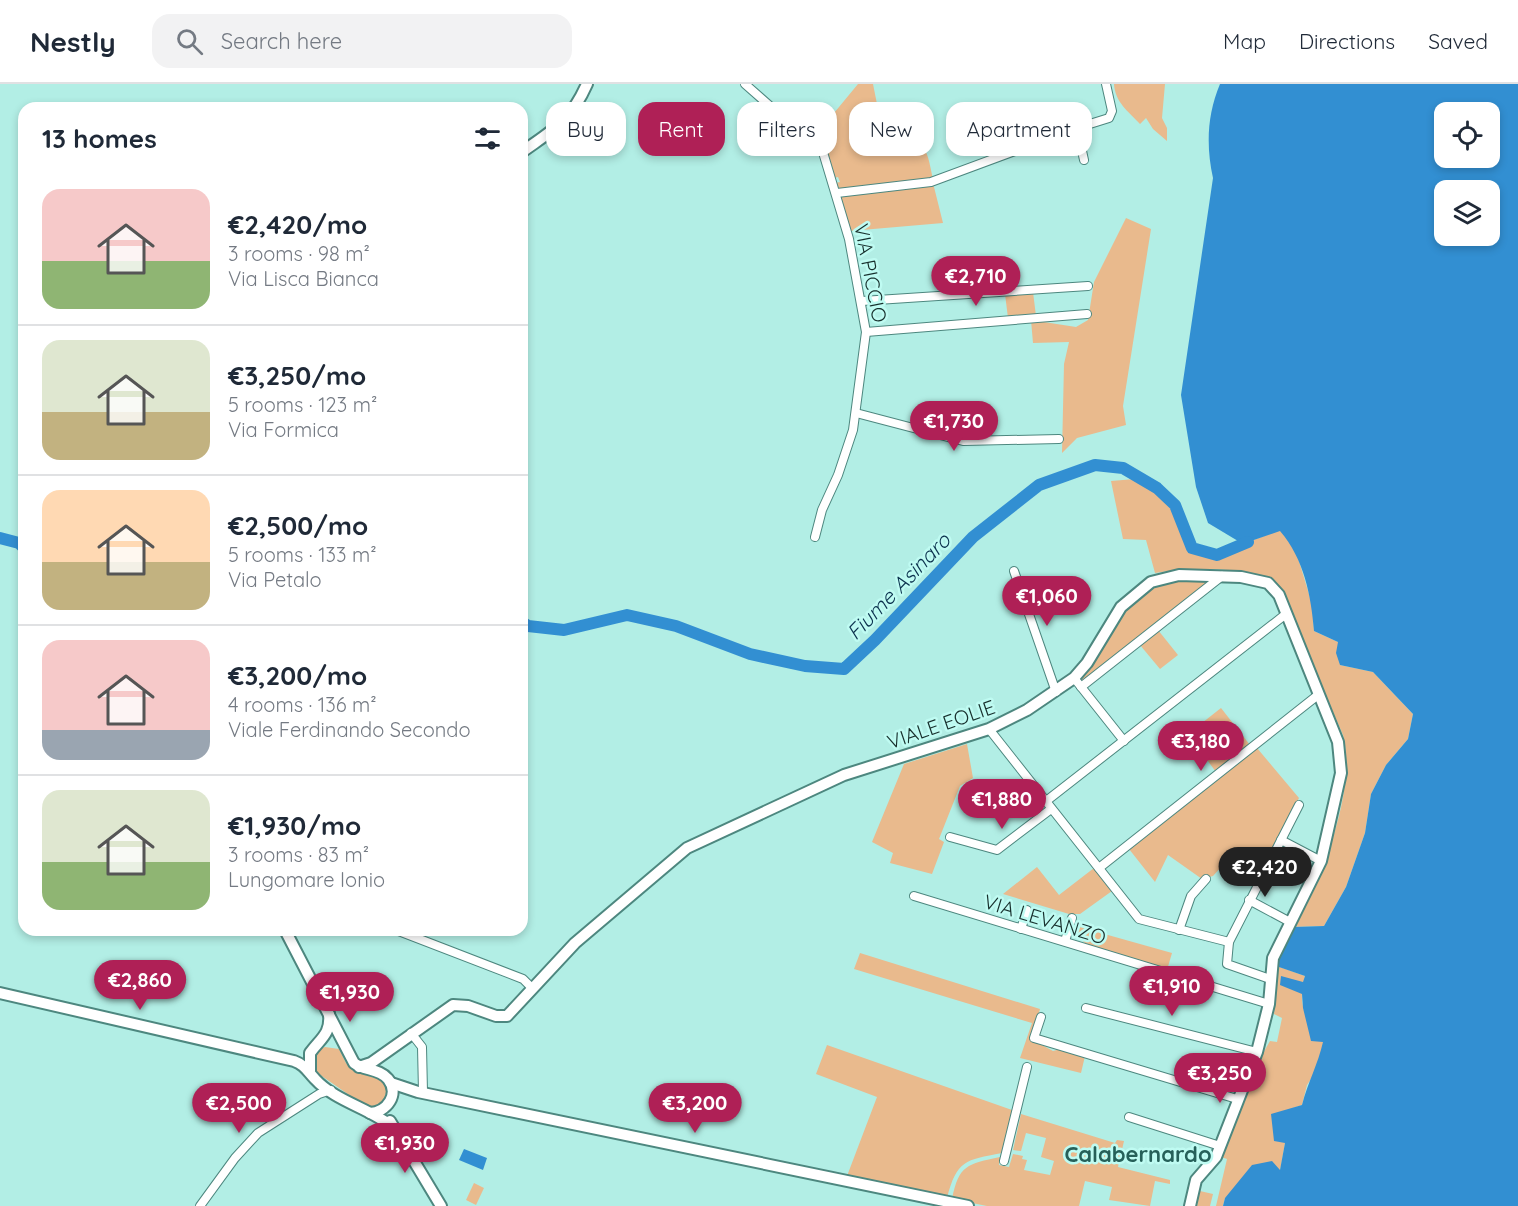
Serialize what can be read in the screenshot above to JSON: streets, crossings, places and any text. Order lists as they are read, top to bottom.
{
  "streets": {
    "street": ["VIA PICCIO", "VIALE EOLIE", "VIA LEVANZO"]
  },
  "crossings": [
    ["VIALE EOLIE", "VIA LEVANZO"]
  ],
  "districts": ["Calabernardo"],
  "water": ["Fiume Asinaro"],
  "page": {
    "header": "Nestly",
    "search": "Search here",
    "nav": ["Map", "Directions", "Saved"],
    "chip": [
      "Buy",
      "Rent",
      "Filters",
      "New",
      "Apartment"
    ],
    "heading": "13 homes",
    "list": [
      {
        "name": "€2,420/mo",
        "note": "3 rooms · 98 m² · Via Lisca Bianca"
      },
      {
        "name": "€3,250/mo",
        "note": "5 rooms · 123 m² · Via Formica"
      },
      {
        "name": "€2,500/mo",
        "note": "5 rooms · 133 m² · Via Petalo"
      },
      {
        "name": "€3,200/mo",
        "note": "4 rooms · 136 m² · Viale Ferdinando Secondo"
      },
      {
        "name": "€1,930/mo",
        "note": "3 rooms · 83 m² · Lungomare Ionio"
      }
    ],
    "price": [
      "€2,710",
      "€1,730",
      "€1,060",
      "€3,180",
      "€1,880",
      "€2,420",
      "€2,860",
      "€1,910",
      "€1,930",
      "€3,250",
      "€2,500",
      "€3,200",
      "€1,930"
    ]
  }
}
